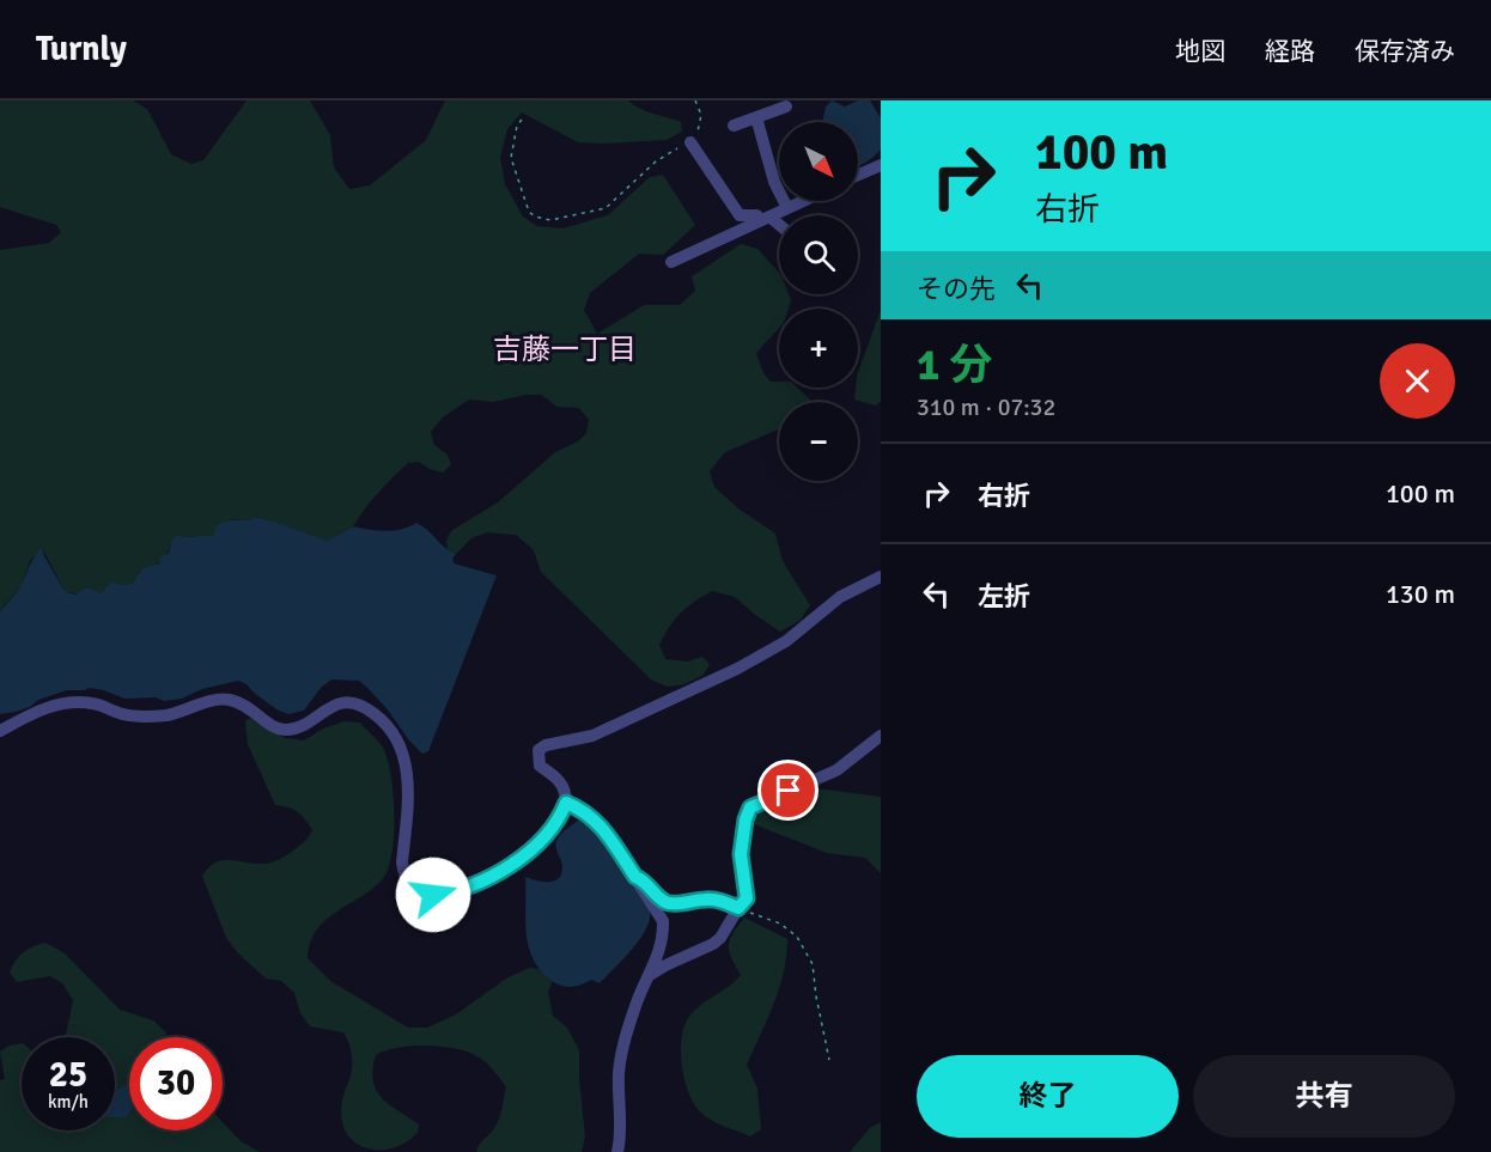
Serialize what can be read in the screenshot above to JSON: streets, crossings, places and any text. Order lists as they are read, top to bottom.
{
  "districts": ["吉藤一丁目"],
  "north": "bottom right",
  "page": {
    "header": "Turnly",
    "nav": ["地図", "経路", "保存済み"],
    "turn": ["100 m", "右折"],
    "map_buttons": ["+", "−"],
    "then": "その先",
    "heading": ["1 分", "310 m · 07:32"],
    "list": [
      {
        "name": "右折",
        "value": "100 m"
      },
      {
        "name": "左折",
        "value": "130 m"
      }
    ],
    "speed": "25 km/h",
    "limit": "30",
    "buttons": ["終了", "共有"]
  }
}
